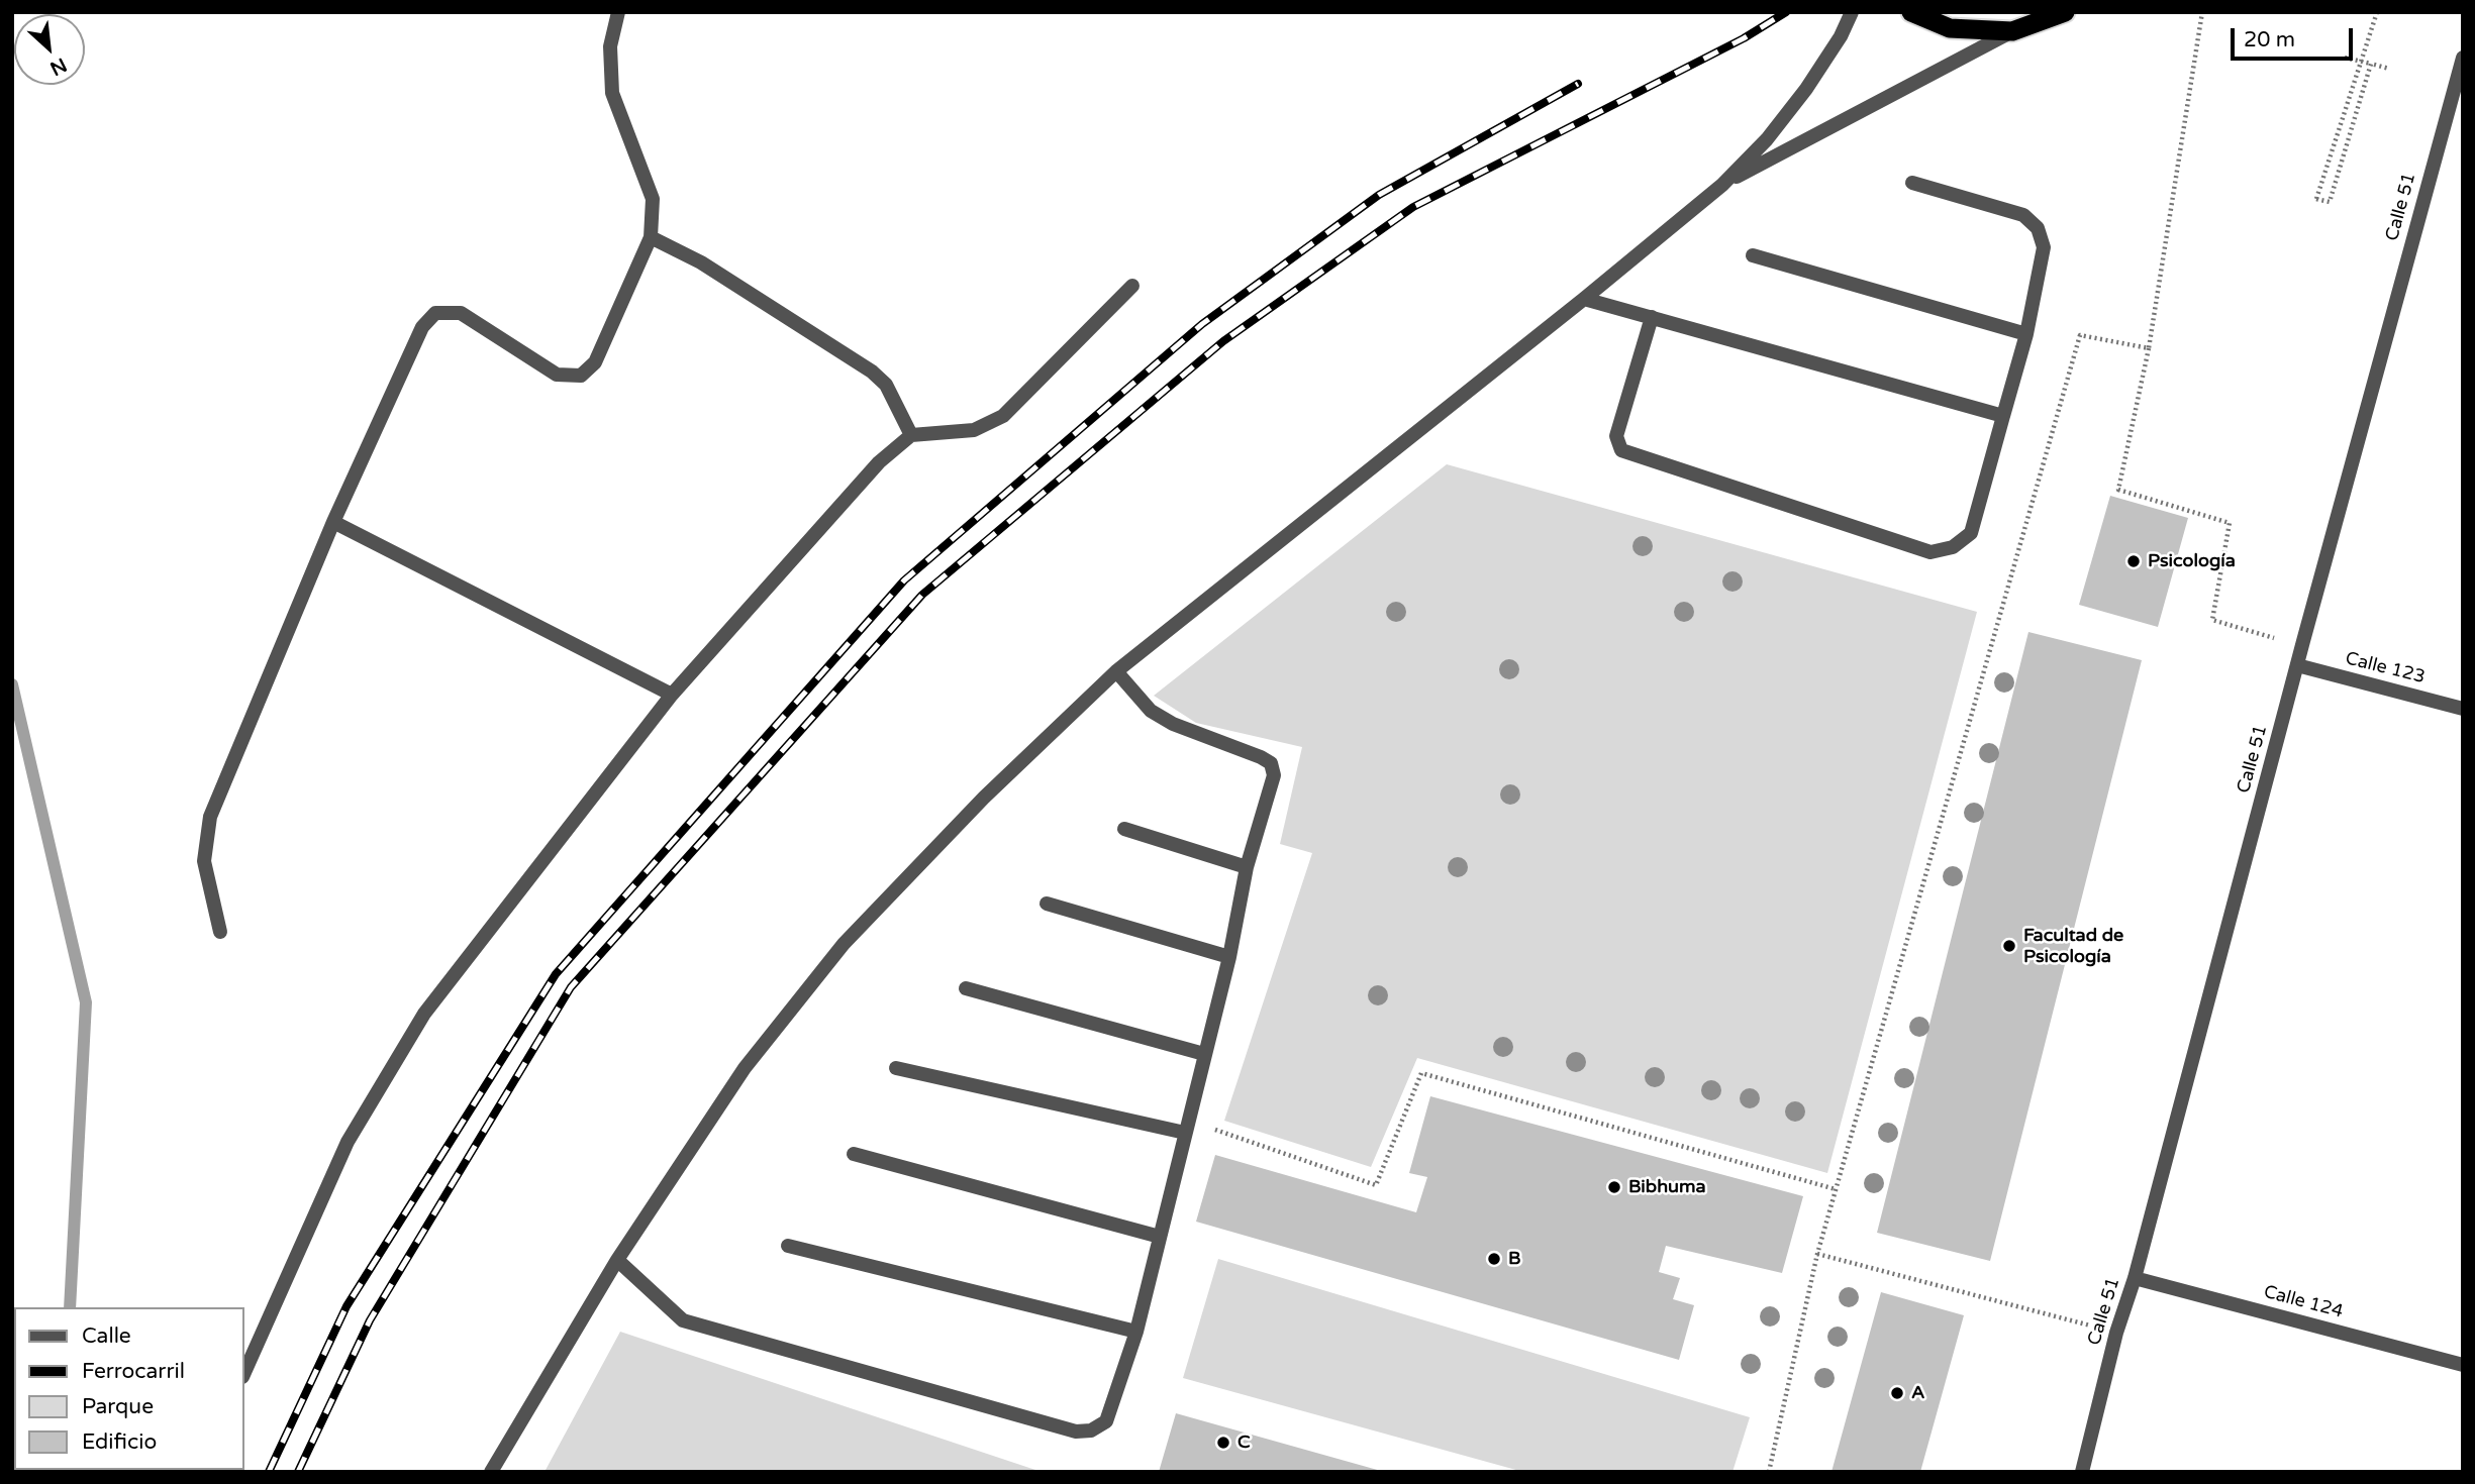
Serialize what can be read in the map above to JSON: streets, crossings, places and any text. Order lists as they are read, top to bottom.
{
  "streets": {
    "street": ["Calle 51", "Calle 123", "Calle 124"]
  },
  "crossings": [
    ["Calle 51", "Calle 123"],
    ["Calle 51", "Calle 124"]
  ],
  "places": [
    "Psicología",
    "Facultad de Psicología",
    "Bibhuma",
    "B",
    "A",
    "C"
  ],
  "legend": [
    "Calle",
    "Ferrocarril",
    "Parque",
    "Edificio"
  ],
  "scale_bar": "20 m",
  "north": "bottom right"
}
